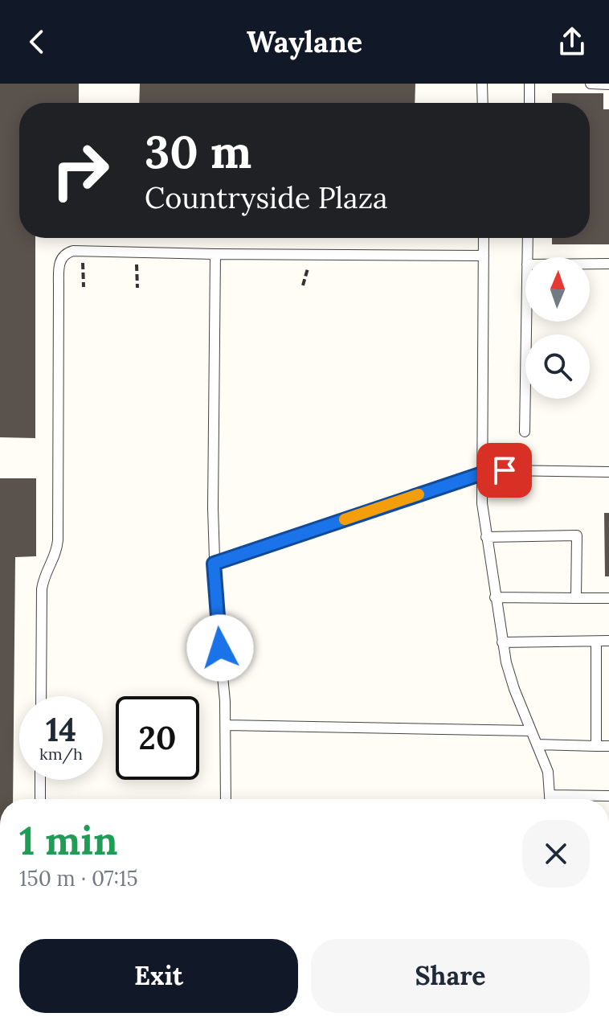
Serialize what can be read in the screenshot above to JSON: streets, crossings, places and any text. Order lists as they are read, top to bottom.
{
  "north": "top",
  "page": {
    "header": "Waylane",
    "turn": ["30 m", "Countryside Plaza"],
    "speed": "14 km/h",
    "limit": "20",
    "heading": ["1 min", "150 m · 07:15"],
    "buttons": ["Exit", "Share"]
  }
}
